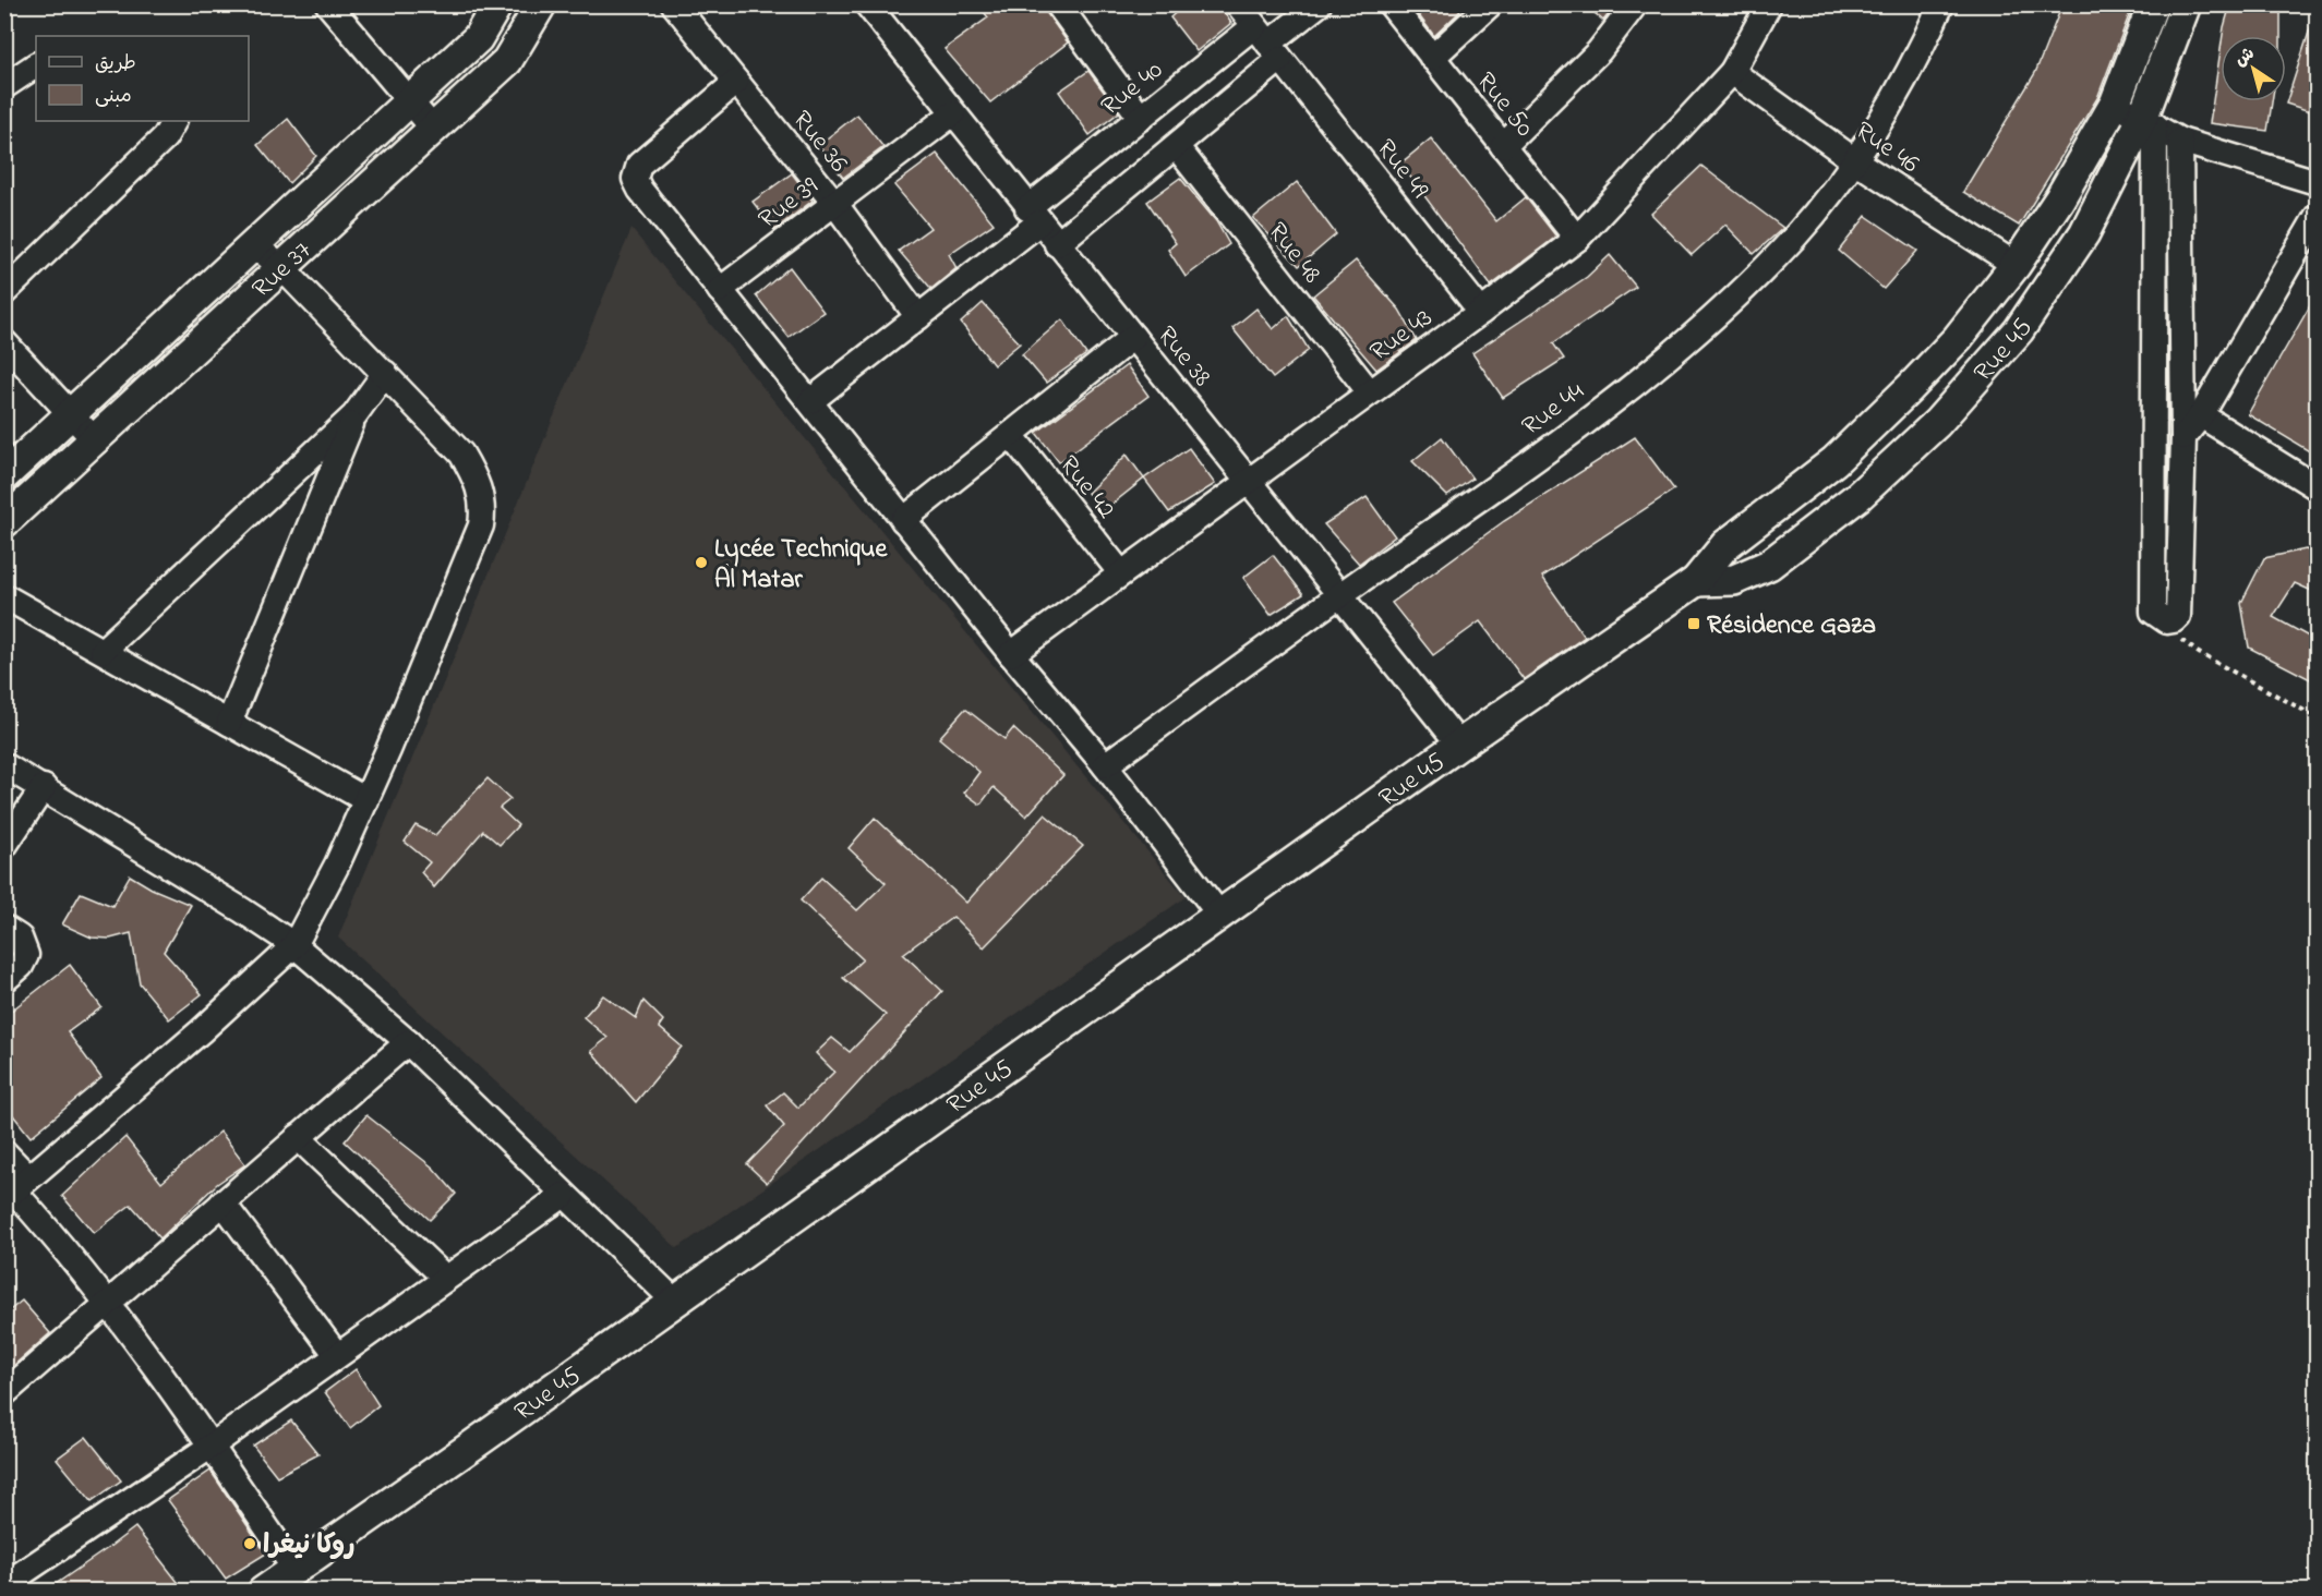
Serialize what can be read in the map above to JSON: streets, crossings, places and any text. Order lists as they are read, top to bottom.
{
  "streets": {
    "street": [
      "Rue 40",
      "Rue 50",
      "Rue 36",
      "Rue 46",
      "Rue 49",
      "Rue 39",
      "Rue 48",
      "Rue 37",
      "Rue 43",
      "Rue 45",
      "Rue 38",
      "Rue 44",
      "Rue 42"
    ]
  },
  "crossings": [
    ["Rue 40", "Rue 36"],
    ["Rue 40", "Rue 49"],
    ["Rue 40", "Rue 48"],
    ["Rue 40", "Rue 38"],
    ["Rue 50", "Rue 43"],
    ["Rue 36", "Rue 39"],
    ["Rue 46", "Rue 43"],
    ["Rue 46", "Rue 45"],
    ["Rue 46", "Rue 44"],
    ["Rue 49", "Rue 43"],
    ["Rue 39", "Rue 38"],
    ["Rue 48", "Rue 43"],
    ["Rue 43", "Rue 38"],
    ["Rue 43", "Rue 42"],
    ["Rue 45", "Rue 38"],
    ["Rue 38", "Rue 44"]
  ],
  "places": {
    "other": ["Lycée Technique Al Matar", "روكا نيغرا"],
    "transit": ["Résidence Gaza"]
  },
  "legend": ["طريق", "مبنى"],
  "north": "top left"
}
